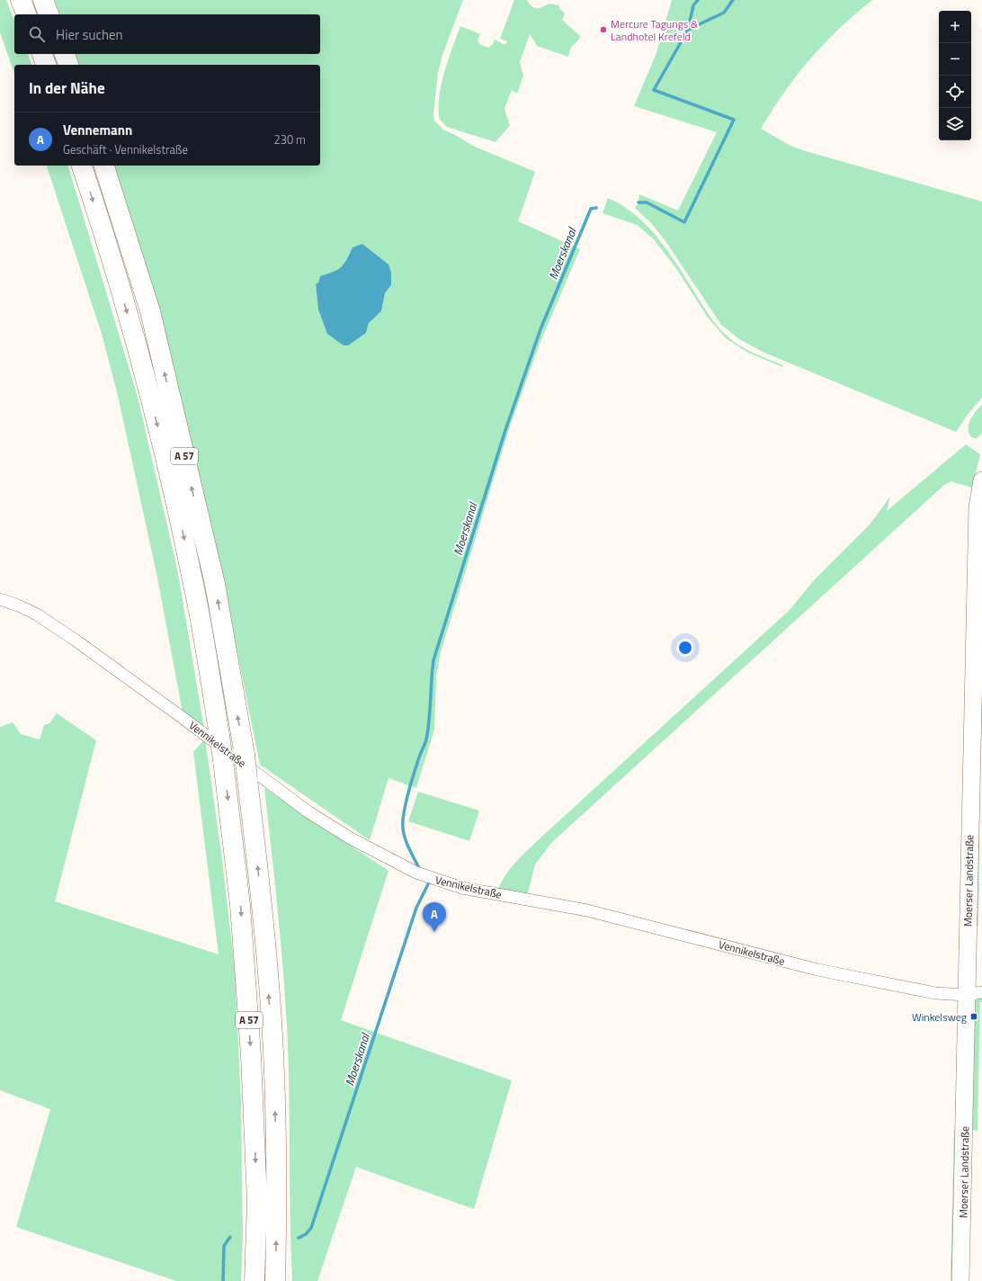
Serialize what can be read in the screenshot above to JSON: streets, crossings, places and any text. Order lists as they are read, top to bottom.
{
  "streets": {
    "highway": ["A 57"],
    "main road": ["Moerser Landstraße"],
    "street": ["Vennikelstraße"]
  },
  "crossings": [
    ["Vennikelstraße", "Moerser Landstraße"]
  ],
  "water": ["Moerskanal"],
  "places": {
    "other": ["Mercure Tagungs & Landhotel Krefeld"],
    "transit": ["Winkelsweg"]
  },
  "page": {
    "map_buttons": ["+", "−"],
    "search": "Hier suchen",
    "heading": "In der Nähe",
    "list": [
      {
        "mark": "A",
        "name": "Vennemann",
        "note": "Geschäft · Vennikelstraße",
        "value": "230 m"
      }
    ],
    "pins": "A"
  }
}
